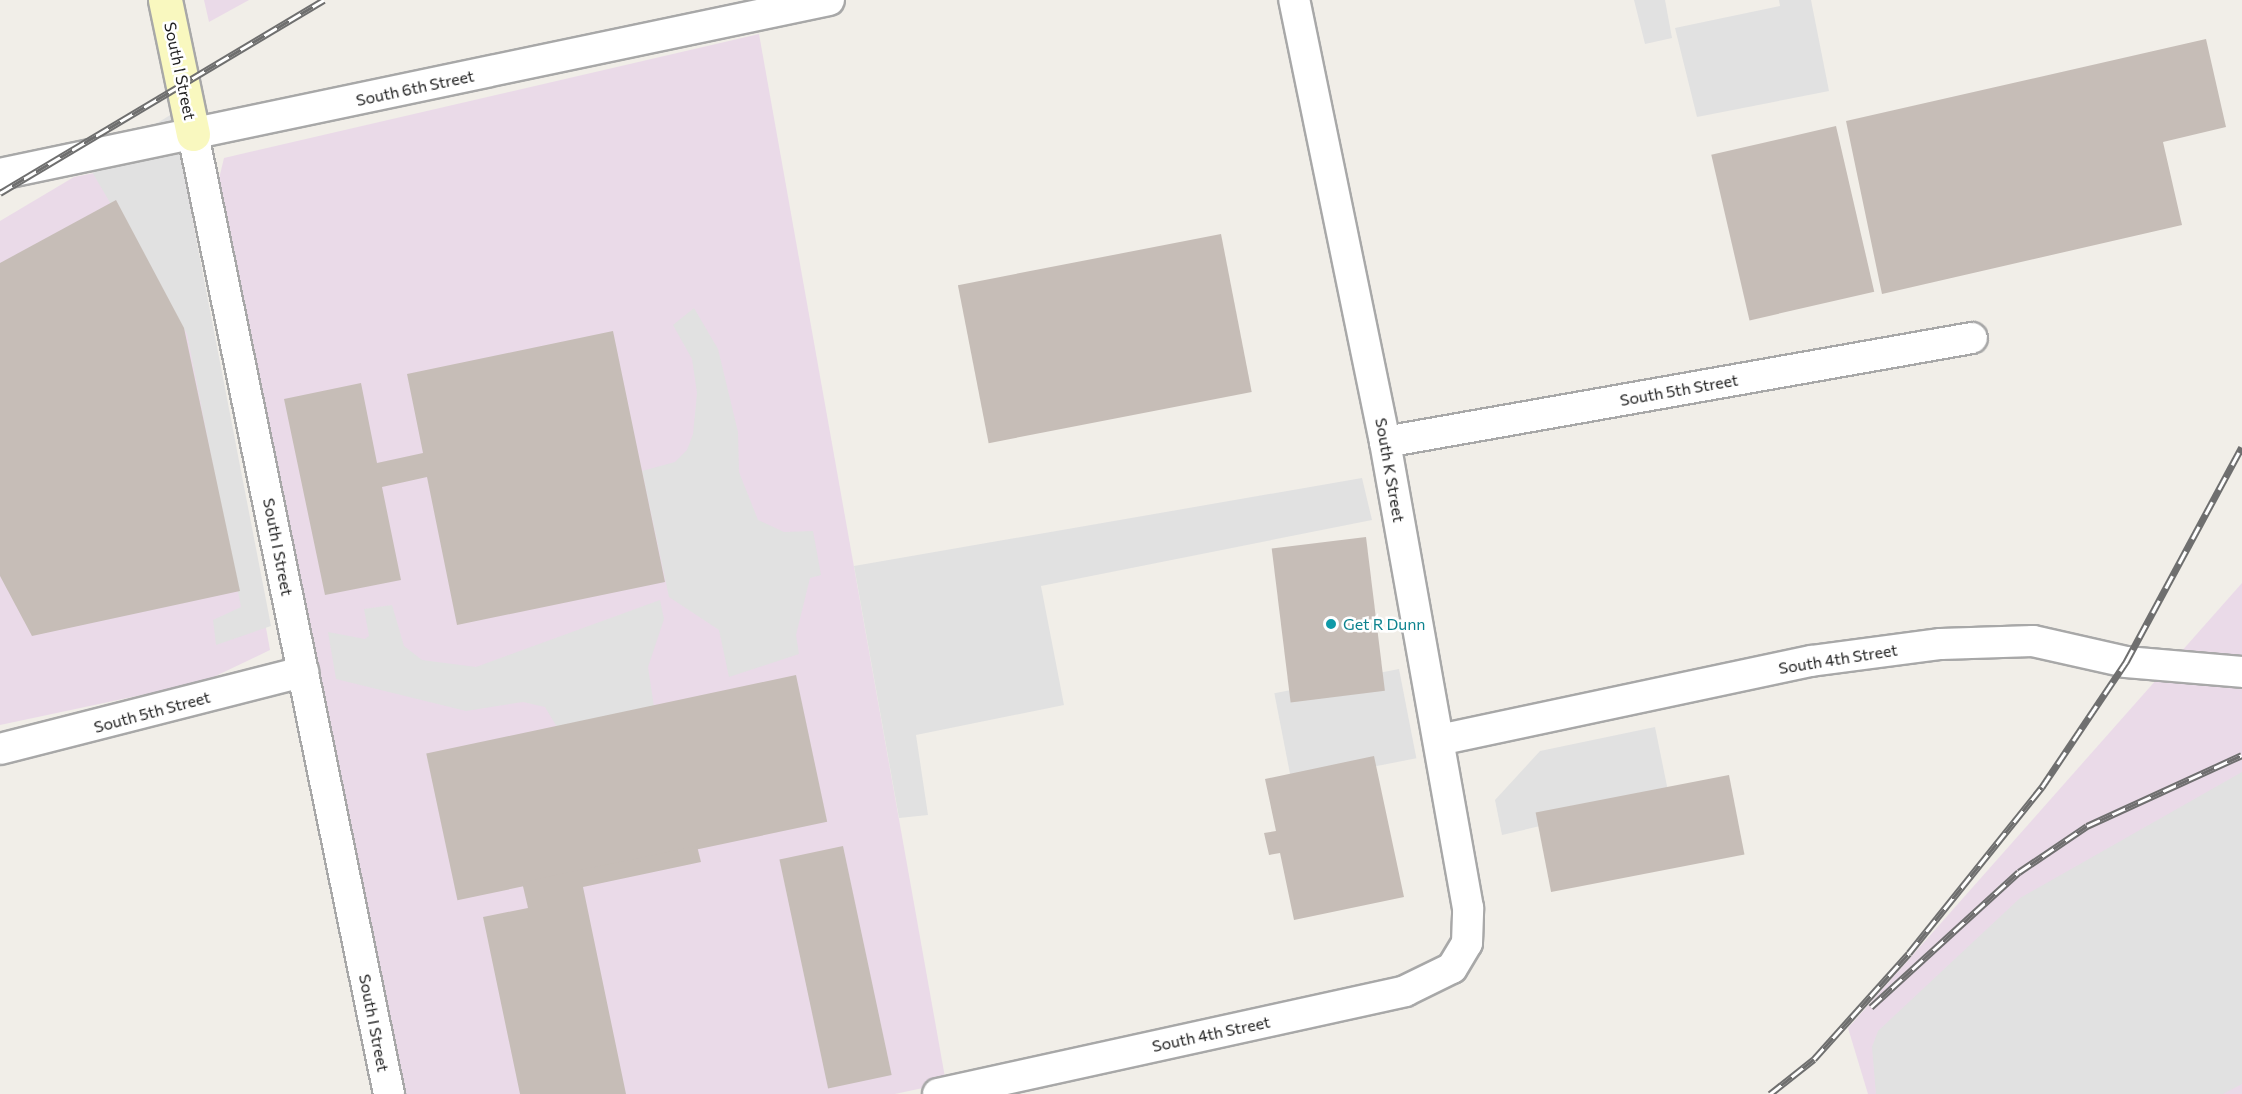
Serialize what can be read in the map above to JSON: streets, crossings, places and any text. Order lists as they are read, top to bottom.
{
  "streets": {
    "street": [
      "South I Street",
      "South 6th Street",
      "South 5th Street",
      "South K Street",
      "South 4th Street"
    ]
  },
  "crossings": [
    ["South I Street", "South 6th Street"],
    ["South I Street", "South 5th Street"],
    ["South 5th Street", "South K Street"],
    ["South K Street", "South 4th Street"]
  ],
  "places": ["Get R Dunn"]
}
